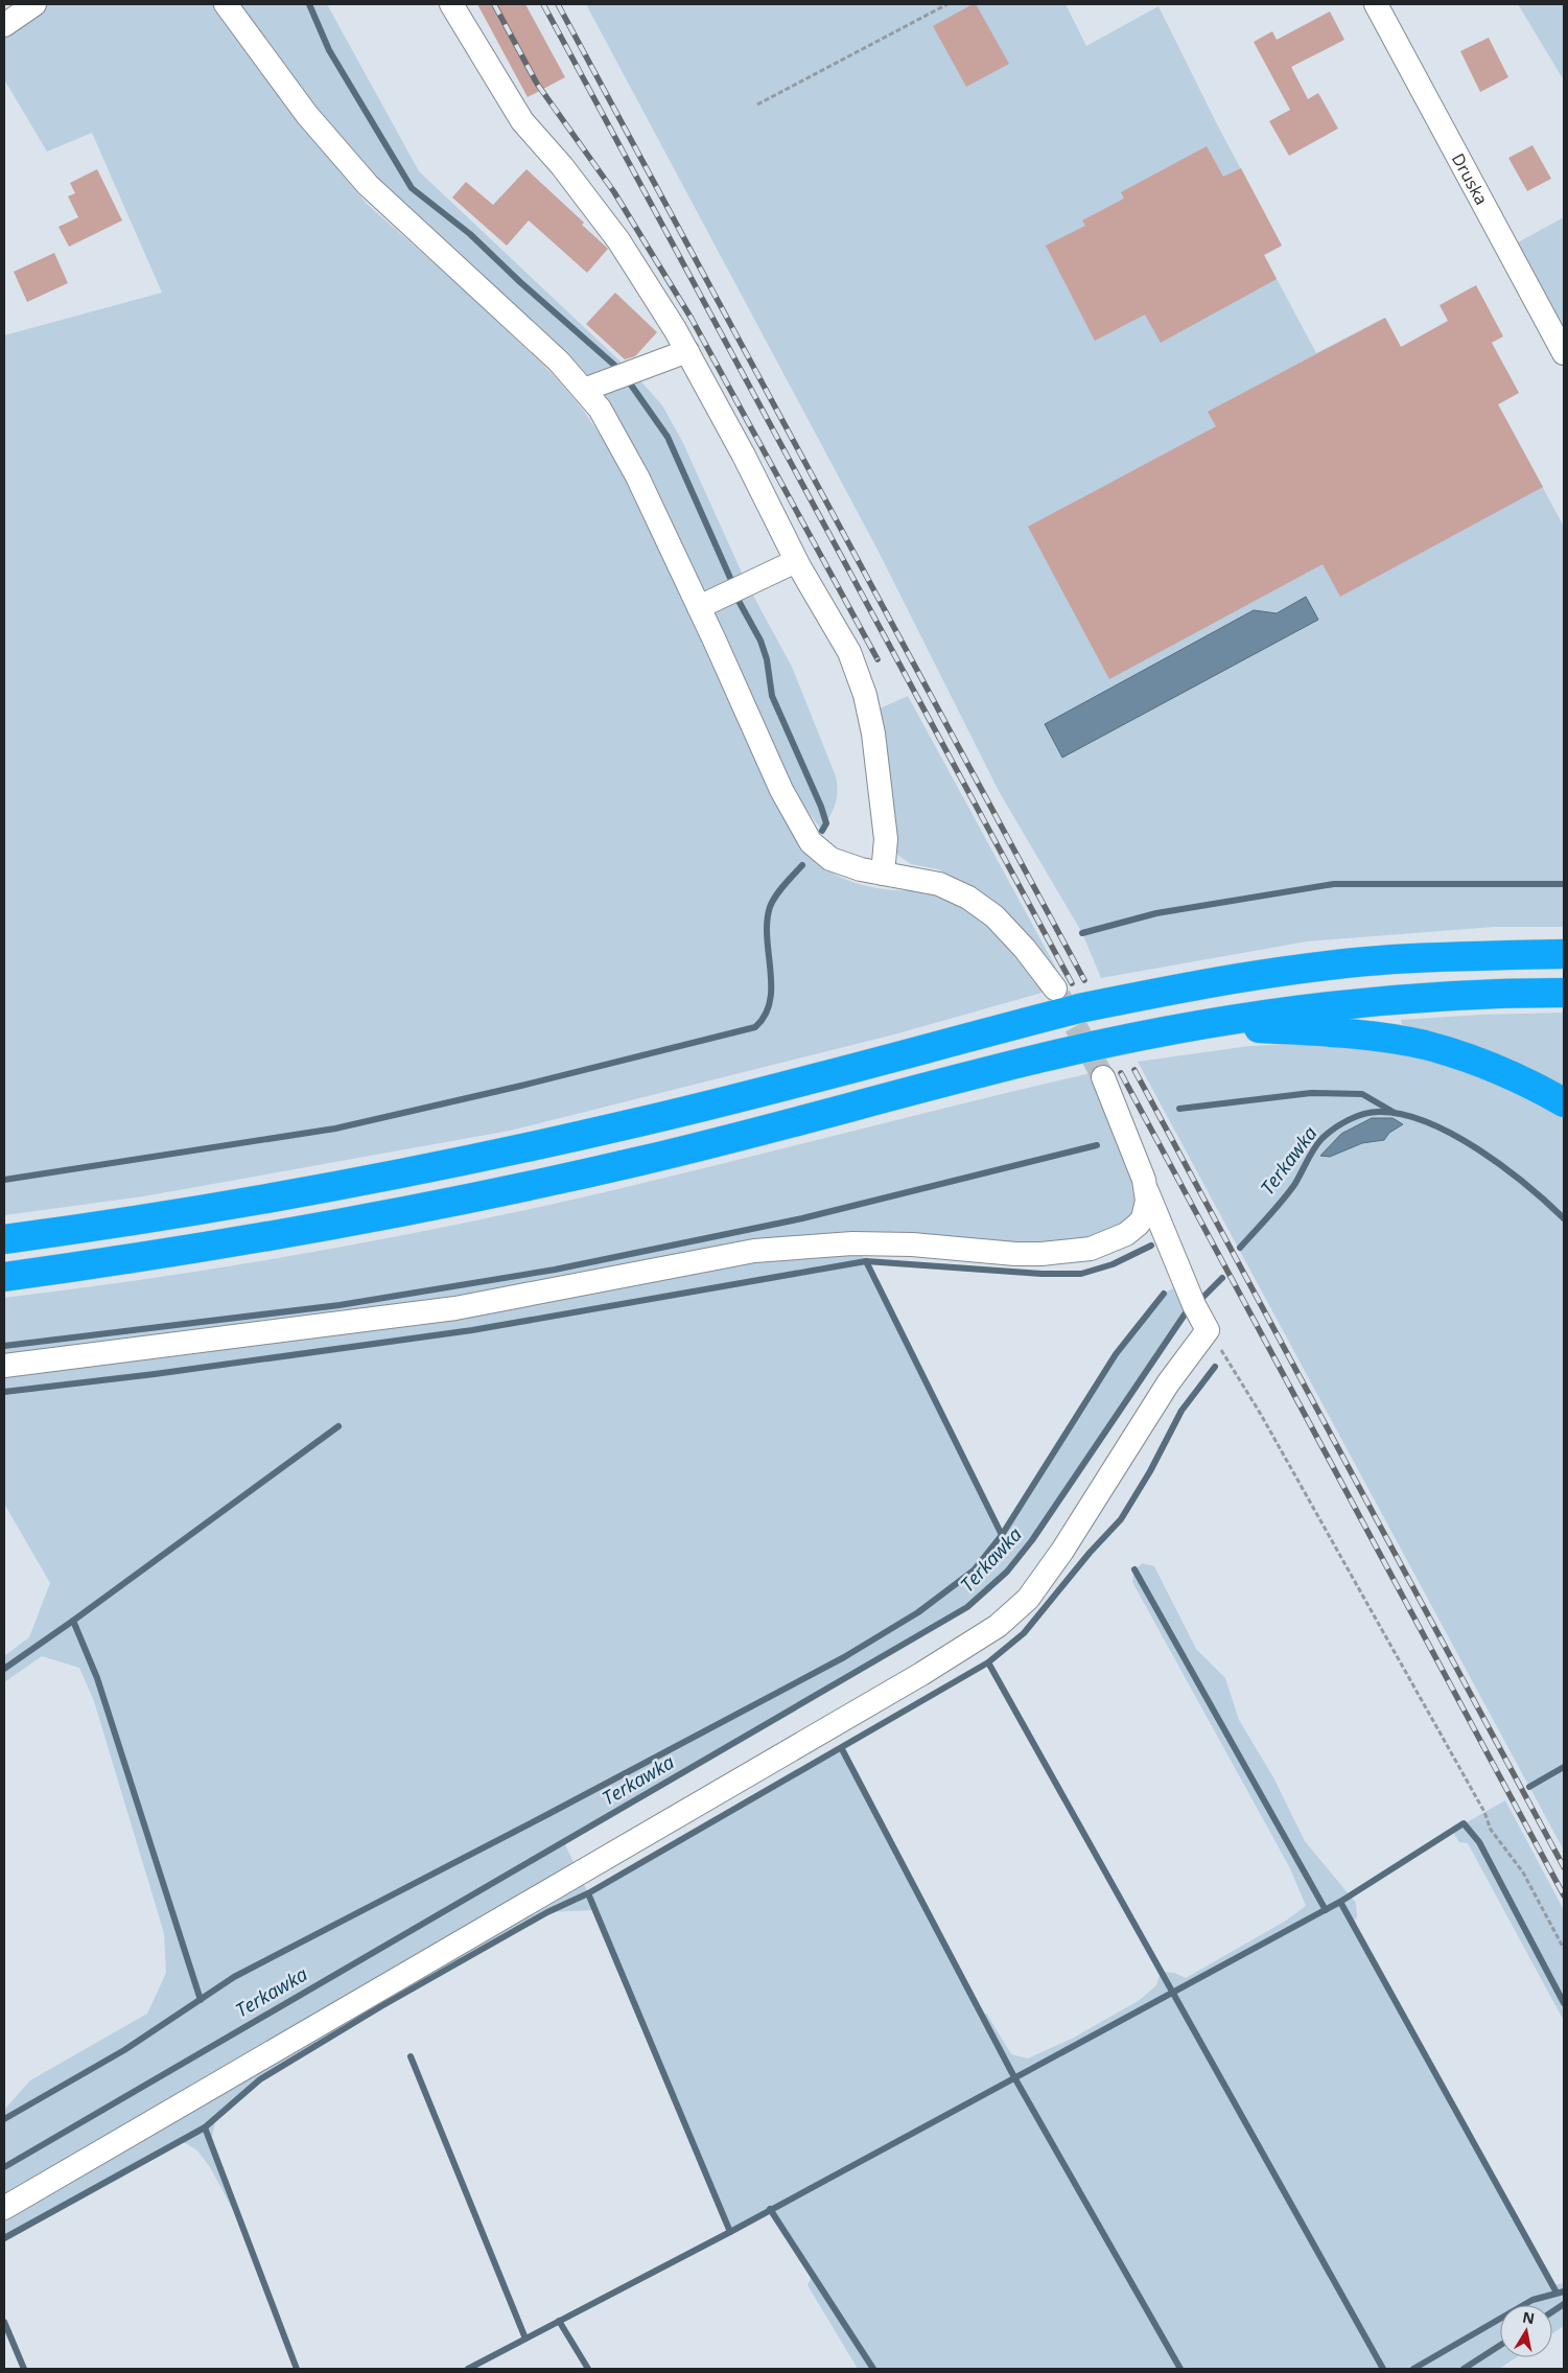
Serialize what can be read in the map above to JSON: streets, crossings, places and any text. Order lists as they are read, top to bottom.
{
  "streets": {
    "street": ["Druska"]
  },
  "water": ["Terkawka"],
  "north": "top"
}
